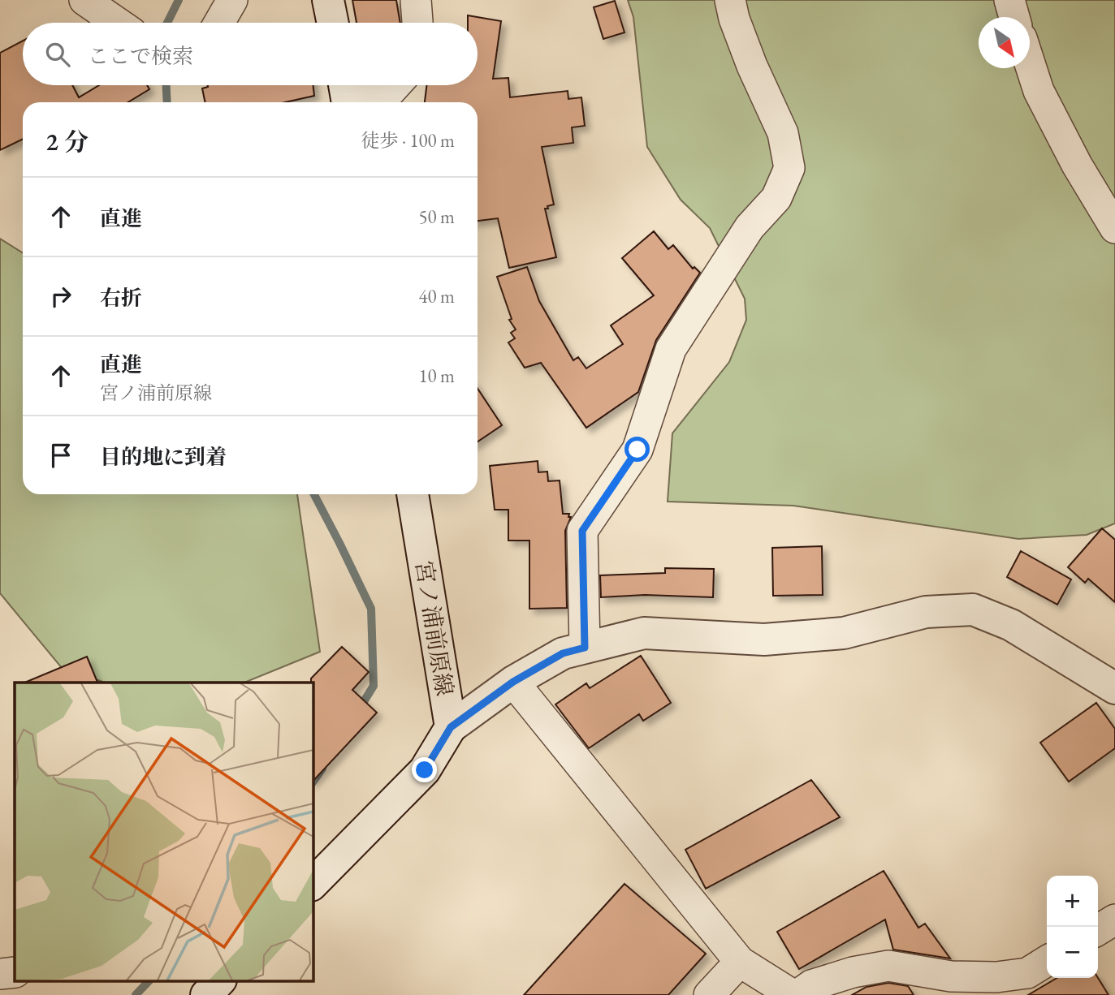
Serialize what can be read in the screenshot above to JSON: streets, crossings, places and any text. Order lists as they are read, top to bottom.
{
  "streets": {
    "street": ["宮ノ浦前原線"]
  },
  "north": "bottom right",
  "page": {
    "search": "ここで検索",
    "heading": ["2 分", "徒歩 · 100 m"],
    "list": [
      ["直進", "50 m"],
      ["右折", "40 m"],
      ["直進", "宮ノ浦前原線", "10 m"],
      "目的地に到着"
    ],
    "map_buttons": ["+", "−"]
  }
}
